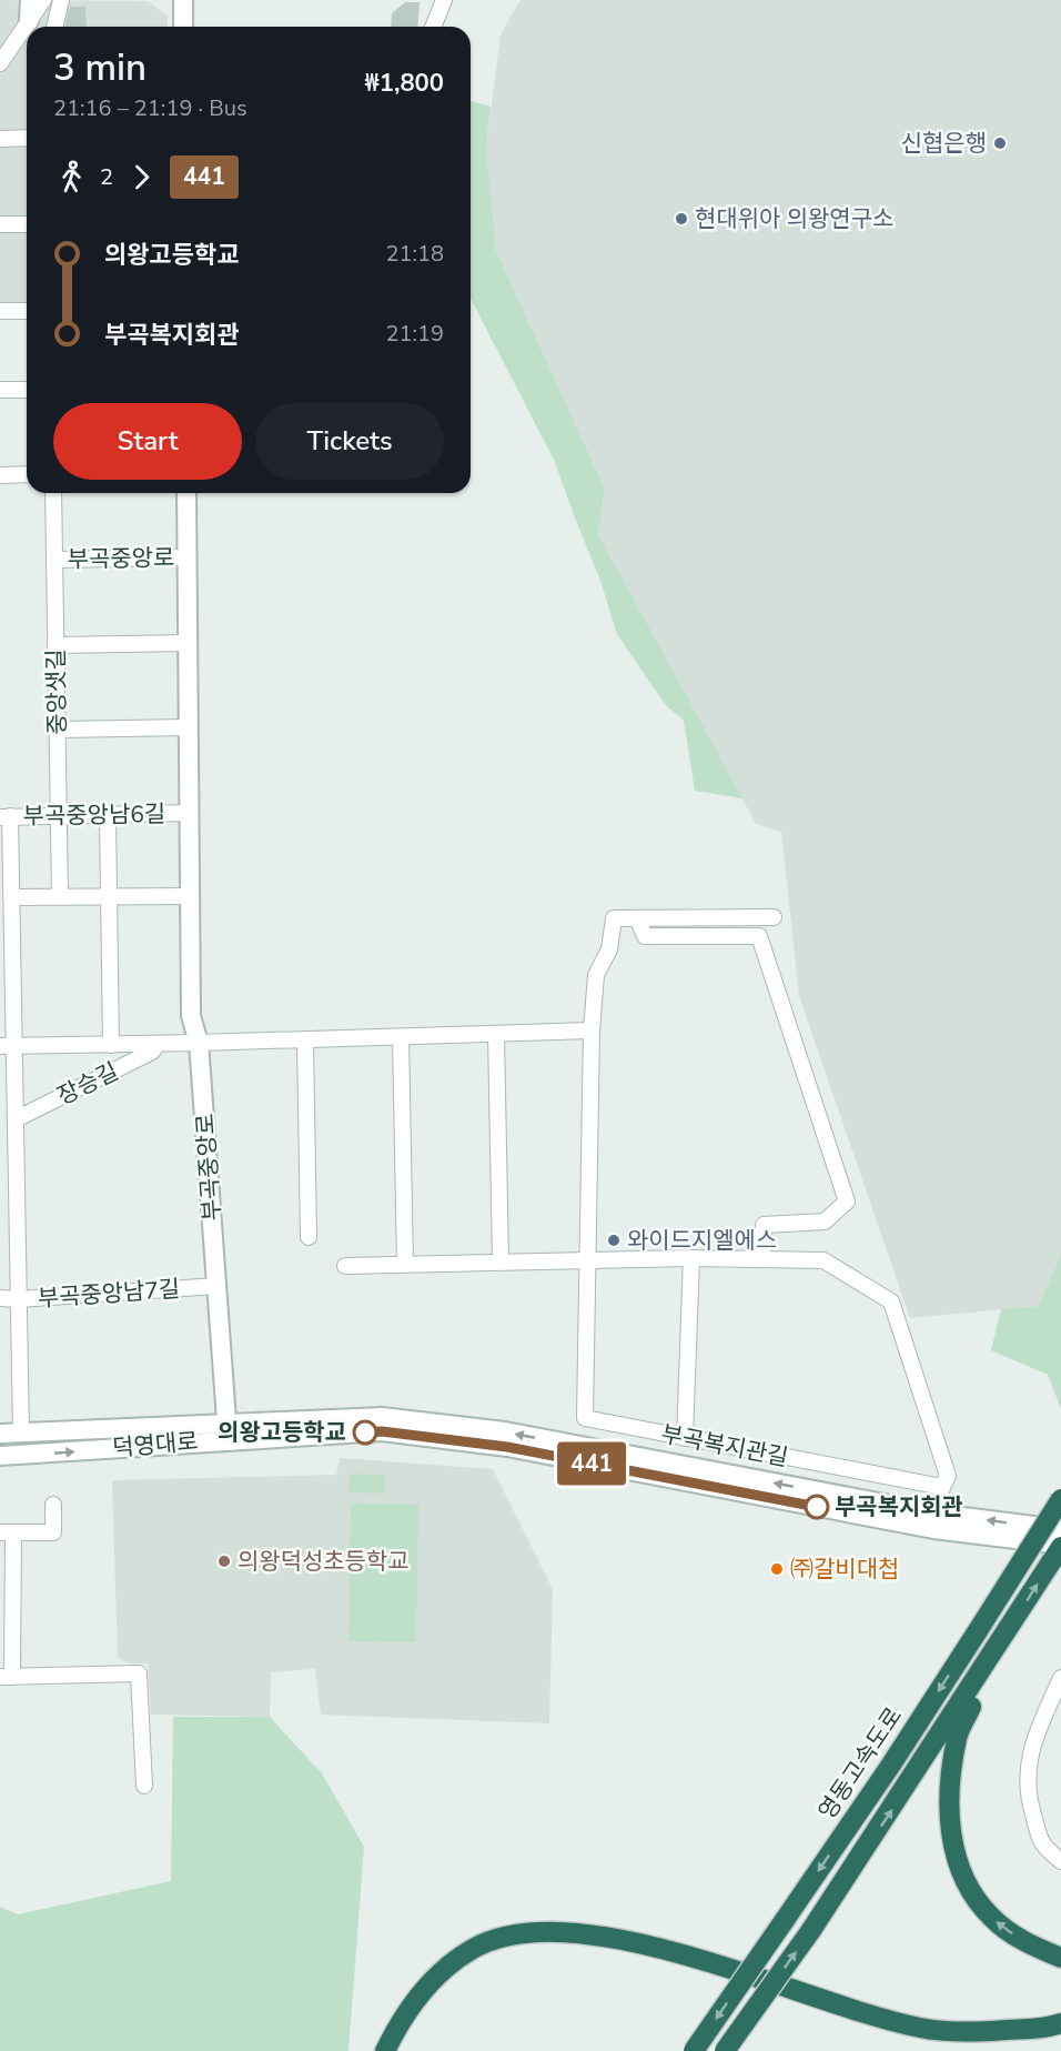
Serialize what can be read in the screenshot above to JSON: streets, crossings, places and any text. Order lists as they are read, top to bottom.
{
  "streets": {
    "highway": ["영동고속도로"],
    "street": [
      "부곡중앙로",
      "중앙샛길",
      "부곡중앙남6길",
      "장승길",
      "부곡중앙남7길",
      "덕영대로",
      "부곡복지관길"
    ]
  },
  "crossings": [
    ["부곡중앙로", "중앙샛길"],
    ["부곡중앙로", "부곡중앙남6길"],
    ["부곡중앙로", "장승길"],
    ["부곡중앙로", "부곡중앙남7길"],
    ["부곡중앙로", "덕영대로"],
    ["중앙샛길", "부곡중앙남6길"]
  ],
  "places": [
    "신협은행",
    "현대위아 의왕연구소",
    "와이드지엘에스",
    "의왕고등학교",
    "부곡복지회관",
    "의왕덕성초등학교",
    "㈜갈비대첩"
  ],
  "lines": ["bus line 441"],
  "page": {
    "on_map": "441",
    "heading": ["3 min", "21:16 – 21:19 · Bus", "₩1,800"],
    "legs": ["2", "441"],
    "list": [
      {
        "name": "의왕고등학교",
        "value": "21:18"
      },
      {
        "name": "부곡복지회관",
        "value": "21:19"
      }
    ],
    "buttons": ["Start", "Tickets"]
  }
}
